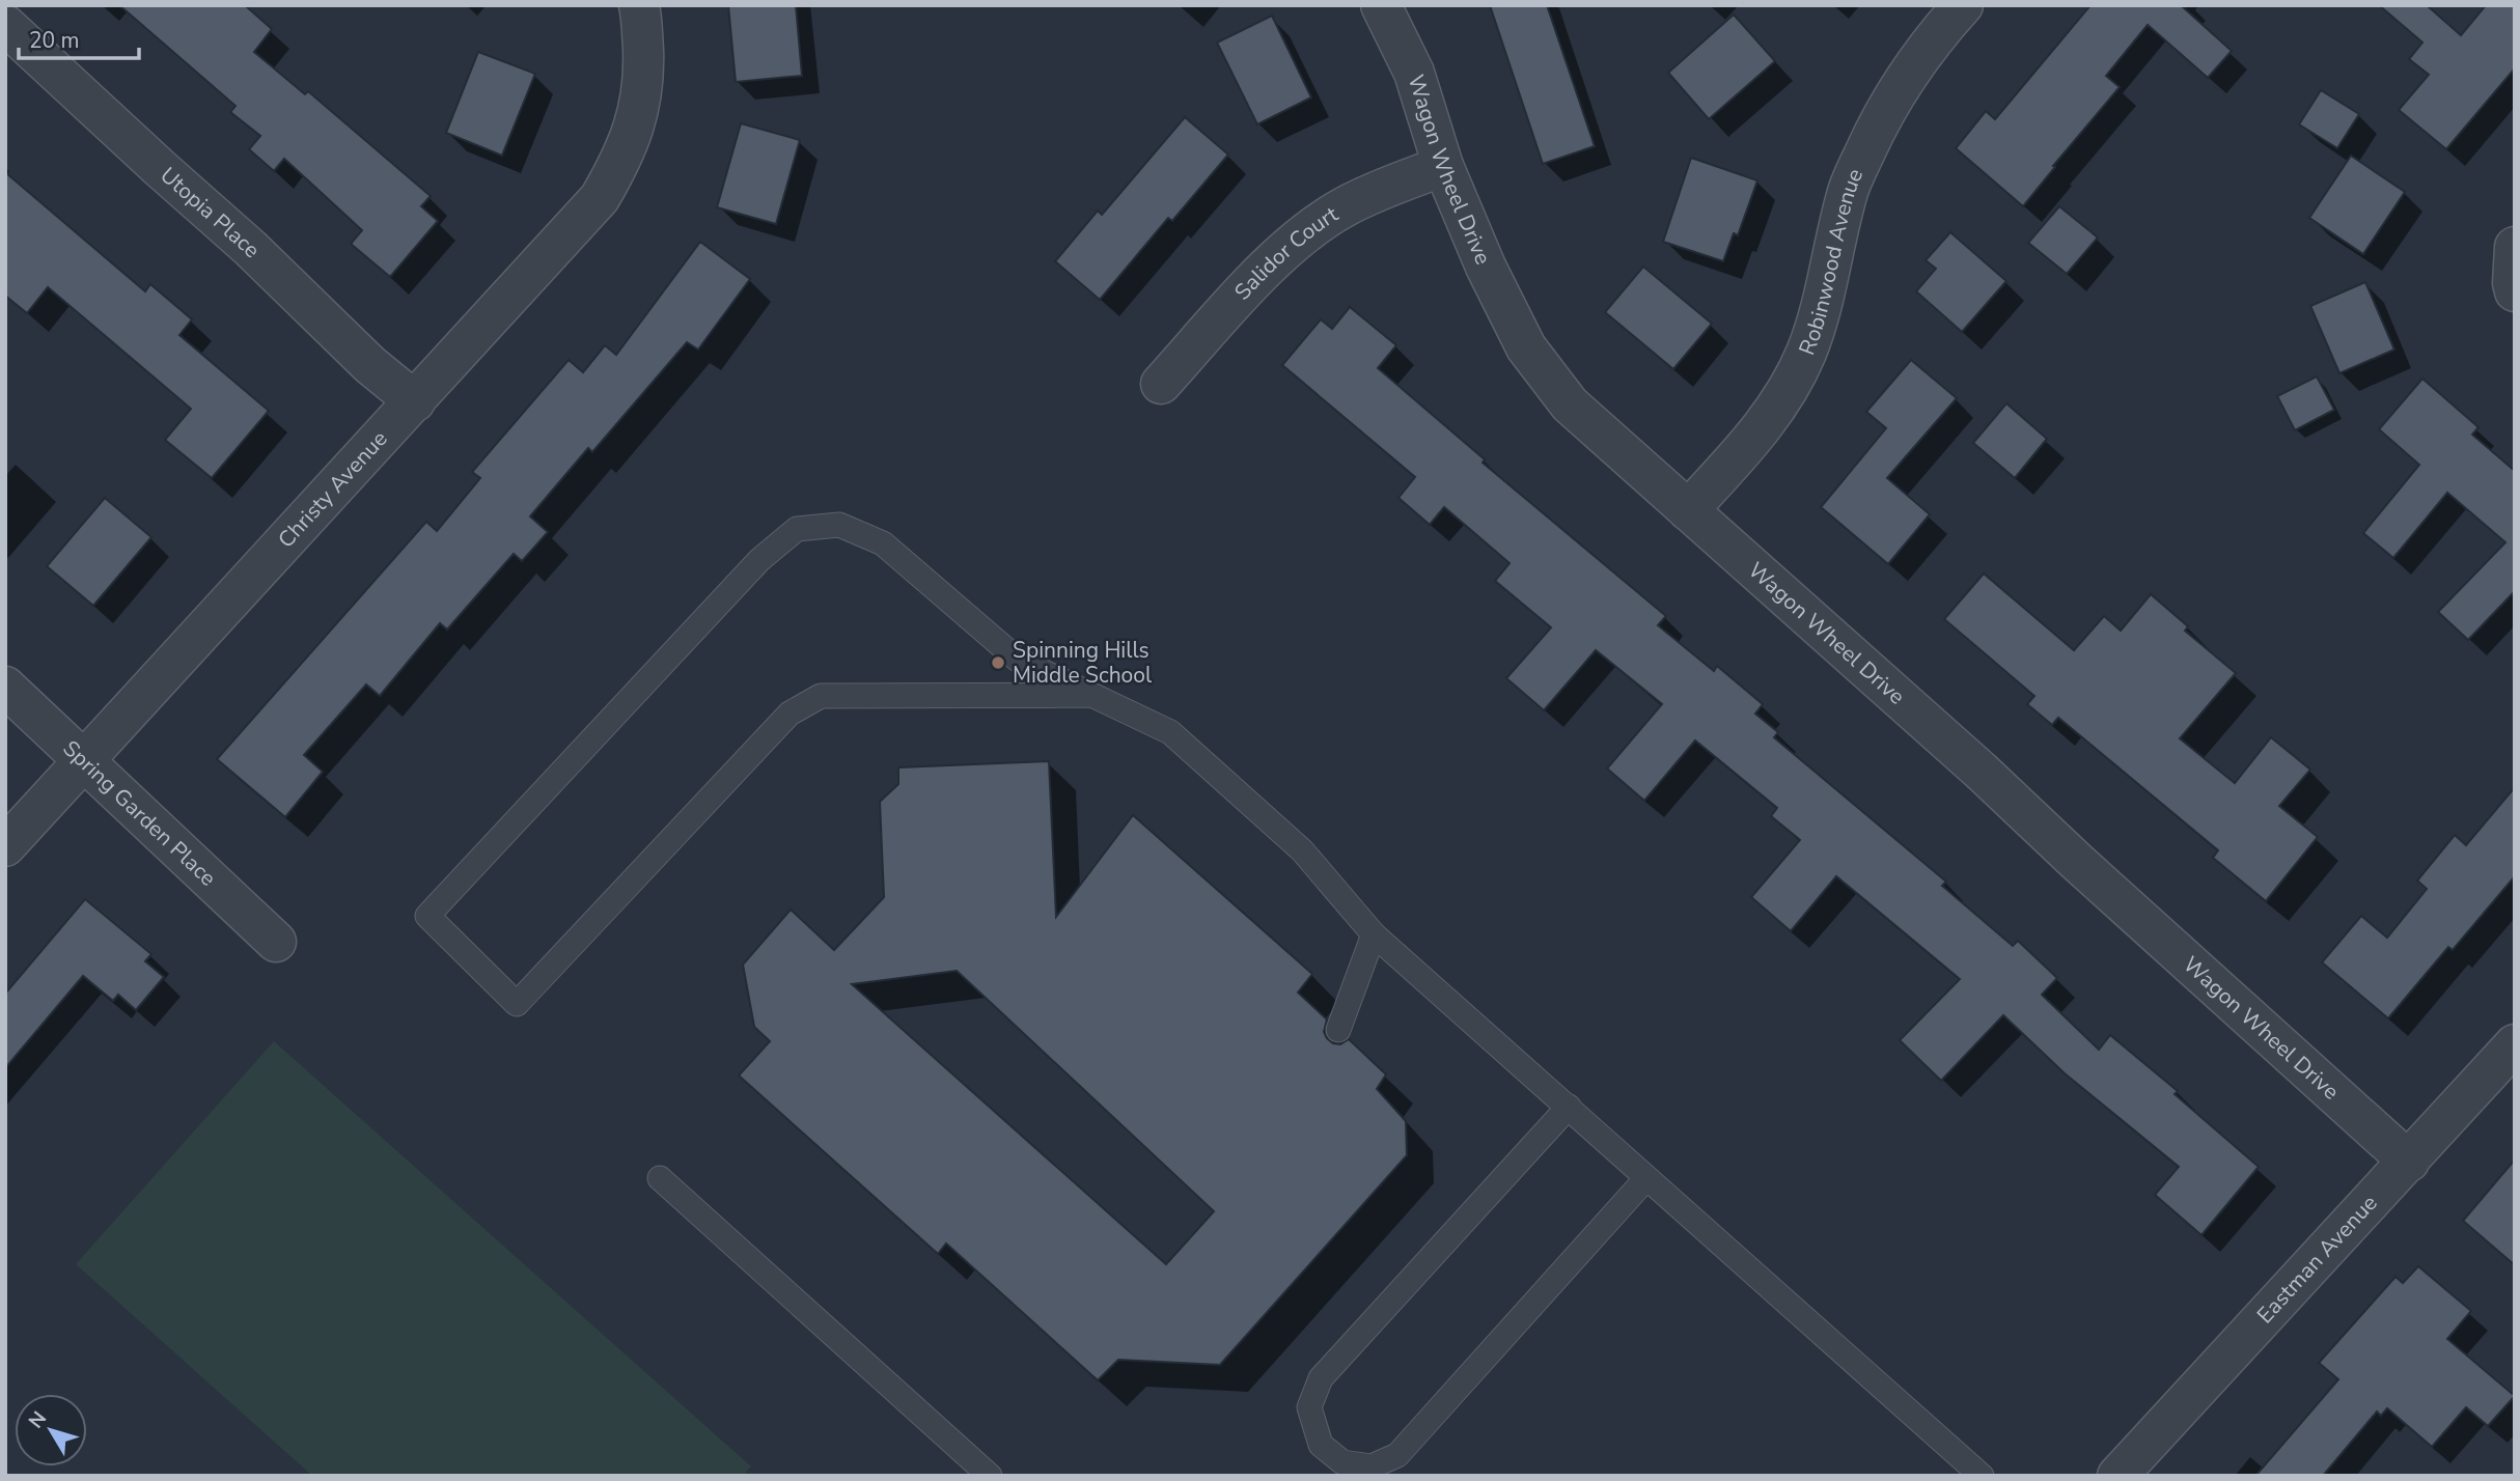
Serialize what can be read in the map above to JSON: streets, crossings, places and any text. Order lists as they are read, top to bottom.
{
  "streets": {
    "street": [
      "Wagon Wheel Drive",
      "Utopia Place",
      "Salidor Court",
      "Robinwood Avenue",
      "Christy Avenue",
      "Spring Garden Place",
      "Eastman Avenue"
    ]
  },
  "crossings": [
    ["Wagon Wheel Drive", "Salidor Court"],
    ["Wagon Wheel Drive", "Robinwood Avenue"],
    ["Wagon Wheel Drive", "Eastman Avenue"],
    ["Utopia Place", "Christy Avenue"],
    ["Christy Avenue", "Spring Garden Place"]
  ],
  "places": ["Spinning Hills Middle School"],
  "scale_bar": "20 m",
  "north": "top left"
}
